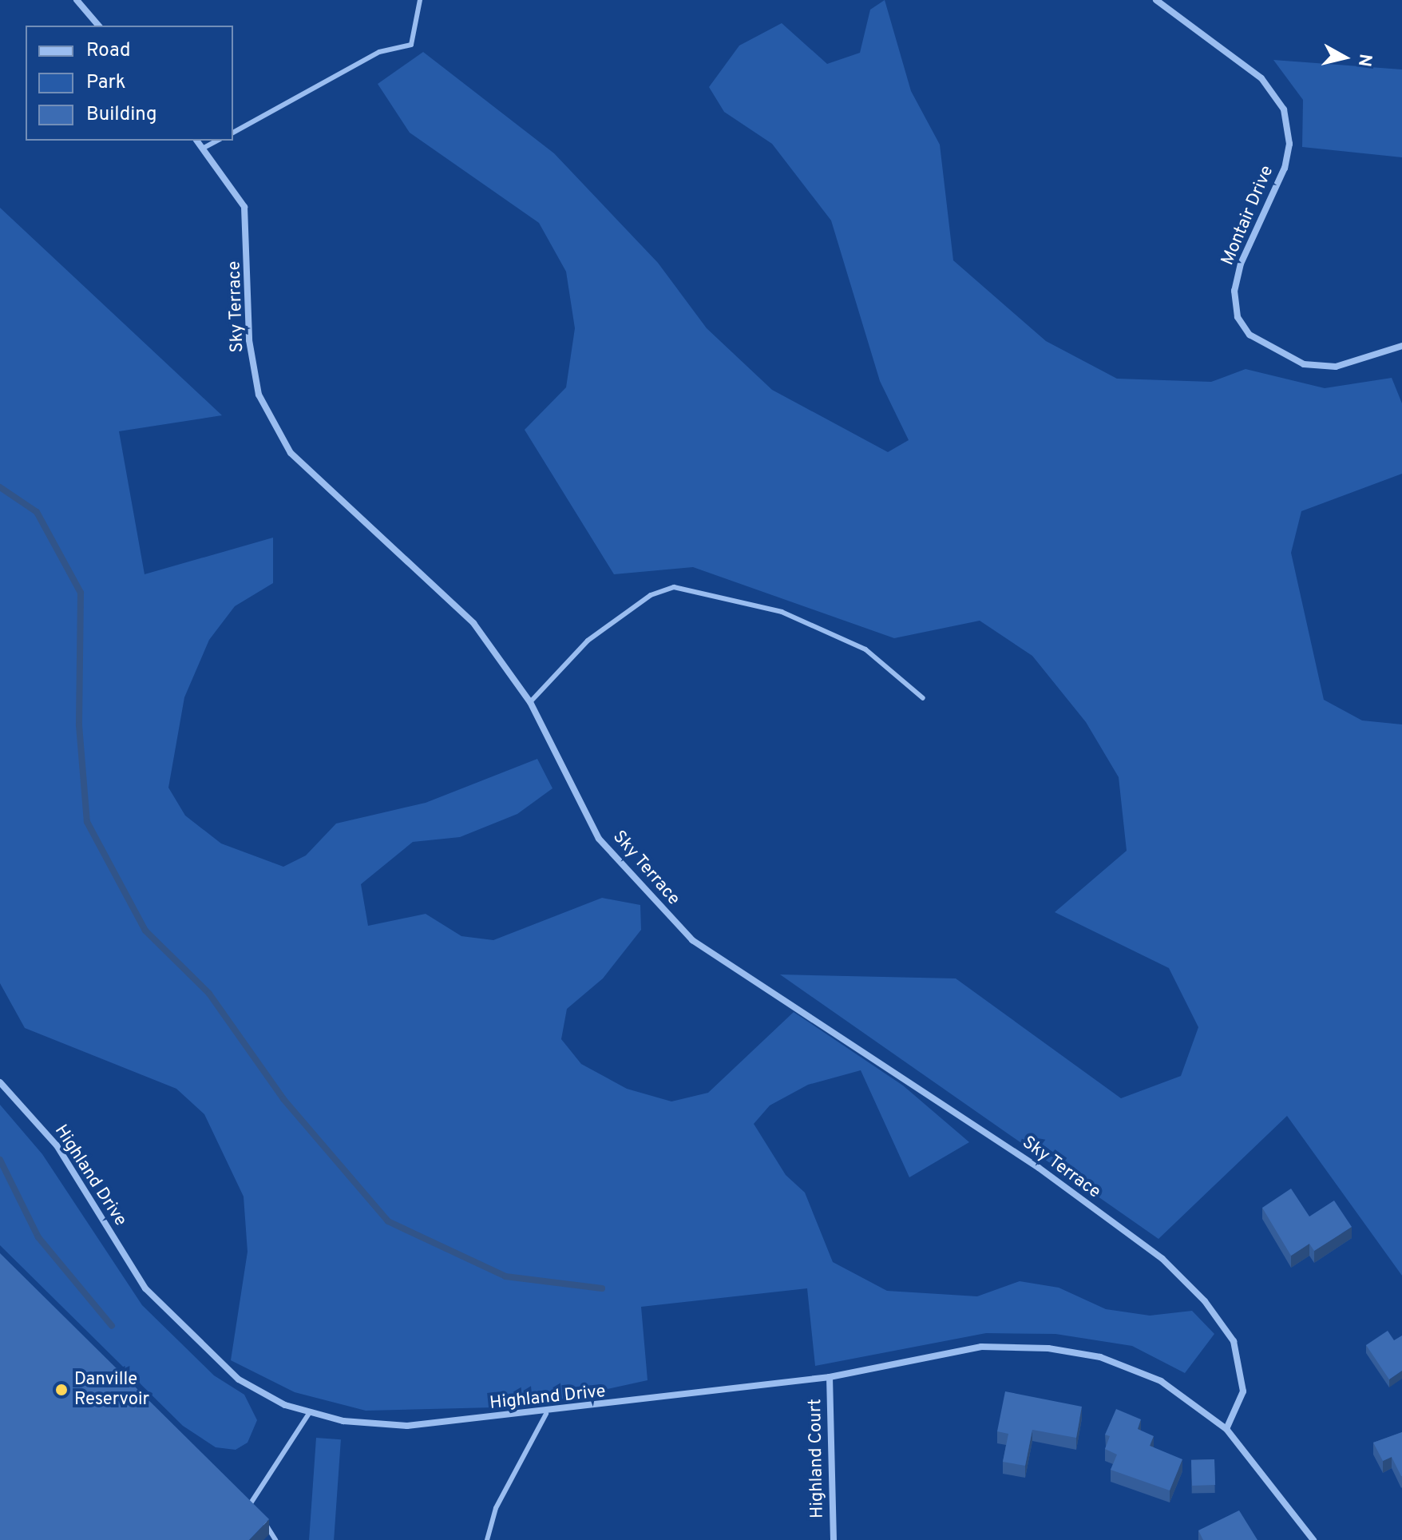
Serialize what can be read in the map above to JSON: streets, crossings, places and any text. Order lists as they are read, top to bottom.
{
  "streets": {
    "street": [
      "Montair Drive",
      "Sky Terrace",
      "Highland Drive",
      "Highland Court"
    ]
  },
  "crossings": [
    ["Sky Terrace", "Highland Drive"],
    ["Highland Drive", "Highland Court"]
  ],
  "places": ["Danville Reservoir"],
  "legend": ["Road", "Park", "Building"],
  "north": "right"
}
